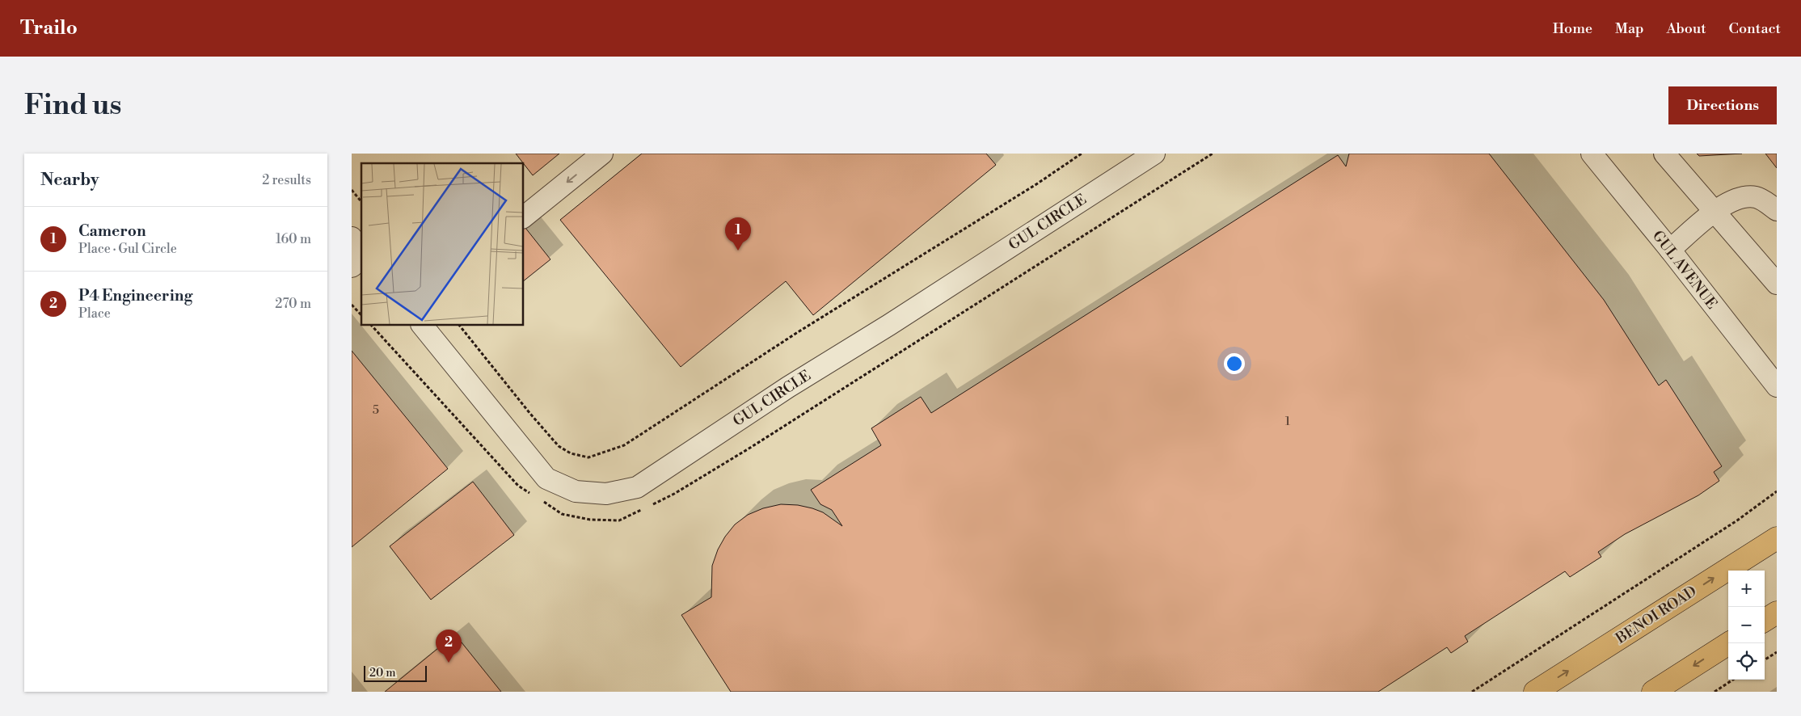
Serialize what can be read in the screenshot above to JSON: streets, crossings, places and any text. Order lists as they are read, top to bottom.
{
  "streets": {
    "main road": ["BENOI ROAD"],
    "street": ["GUL CIRCLE", "GUL AVENUE"]
  },
  "house_numbers": ["5", "1"],
  "scale_bar": "20 m",
  "page": {
    "header": "Trailo",
    "nav": [
      "Home",
      "Map",
      "About",
      "Contact"
    ],
    "buttons": "Directions",
    "title": "Find us",
    "heading": ["Nearby", "2 results"],
    "list": [
      {
        "mark": "1",
        "name": "Cameron",
        "note": "Place · Gul Circle",
        "value": "160 m"
      },
      {
        "mark": "2",
        "name": "P4 Engineering",
        "note": "Place",
        "value": "270 m"
      }
    ],
    "pins": ["1", "2"],
    "map_buttons": ["+", "−"],
    "scale": "20 m"
  }
}
